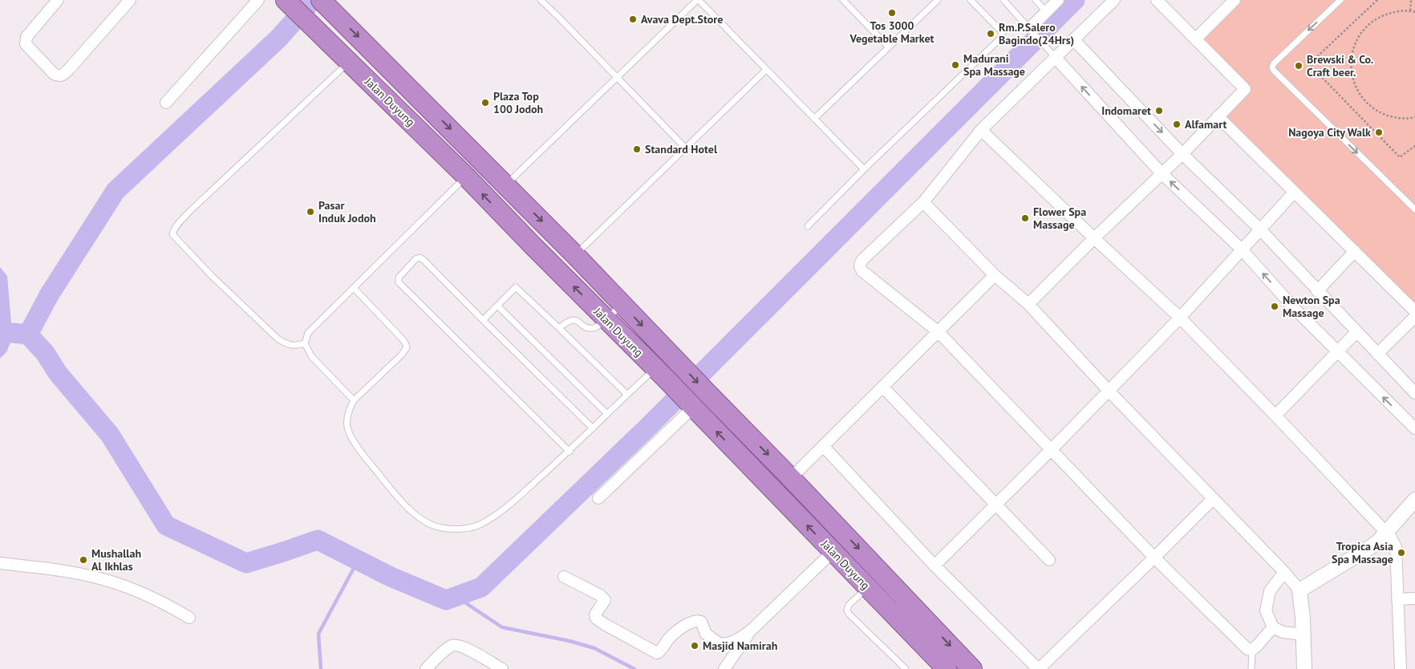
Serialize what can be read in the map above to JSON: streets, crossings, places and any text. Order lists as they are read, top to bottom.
{
  "streets": {
    "highway": ["Jalan Duyung"]
  },
  "places": [
    "Tos 3000 Vegetable Market",
    "Avava Dept.Store",
    "Rm.P.Salero Bagindo(24Hrs)",
    "Madurani Spa Massage",
    "Brewski & Co. Craft beer.",
    "Plaza Top 100 Jodoh",
    "Indomaret",
    "Alfamart",
    "Nagoya City Walk",
    "Standard Hotel",
    "Pasar Induk Jodoh",
    "Flower Spa Massage",
    "Newton Spa Massage",
    "Tropica Asia Spa Massage",
    "Mushallah Al Ikhlas",
    "Masjid Namirah"
  ]
}
